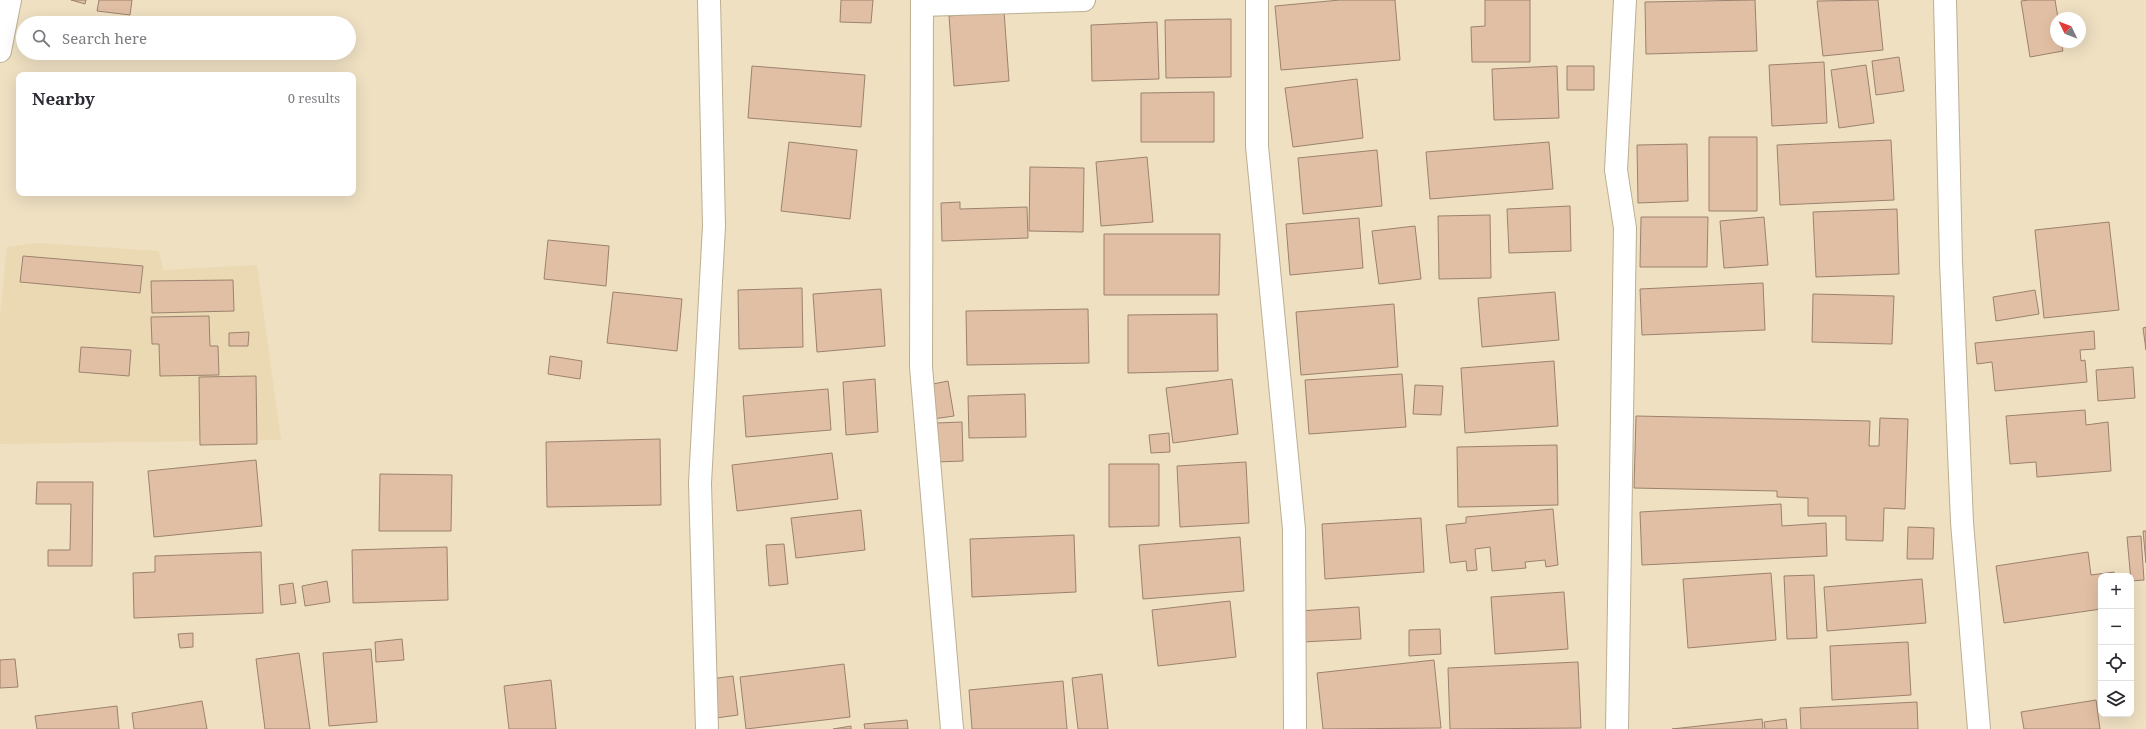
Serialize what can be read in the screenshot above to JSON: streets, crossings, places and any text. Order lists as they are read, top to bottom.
{
  "north": "top left",
  "page": {
    "search": "Search here",
    "heading": ["Nearby", "0 results"],
    "map_buttons": ["+", "−"]
  }
}
